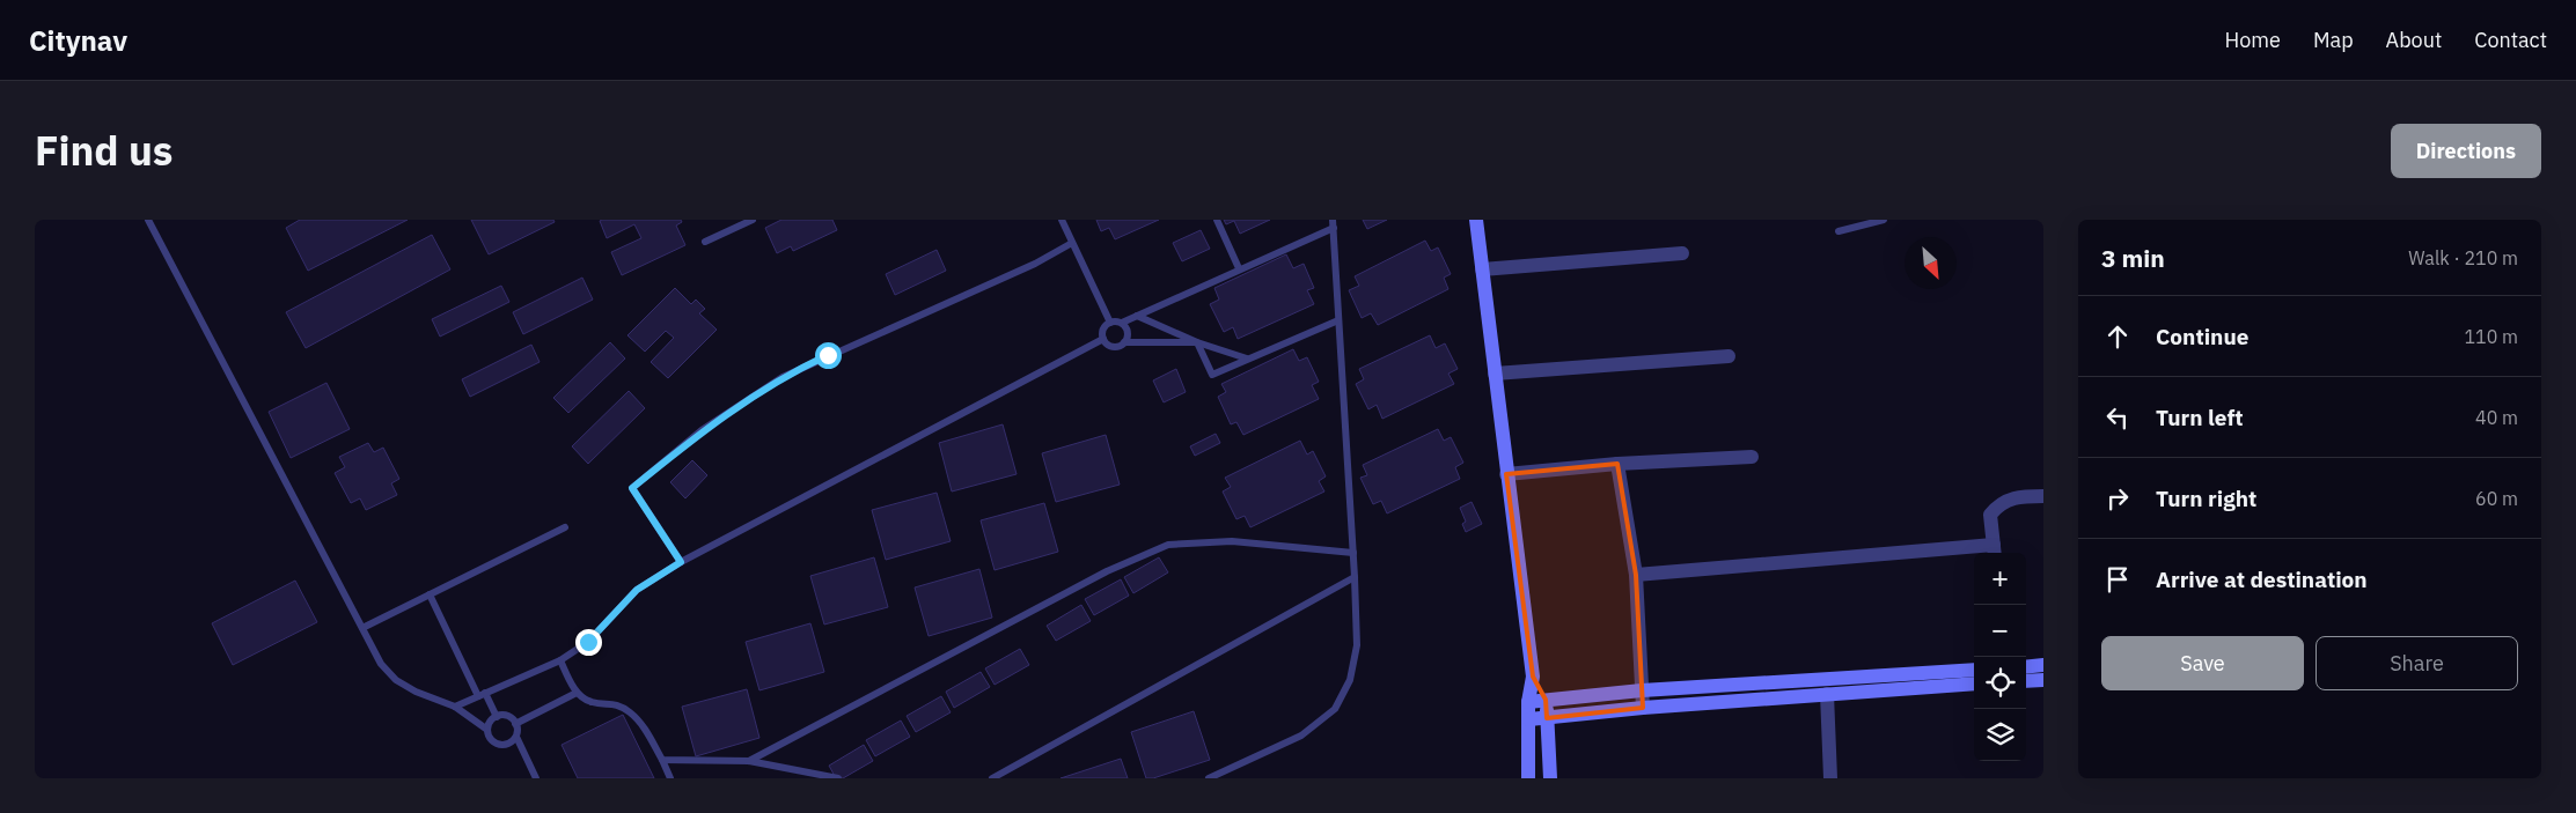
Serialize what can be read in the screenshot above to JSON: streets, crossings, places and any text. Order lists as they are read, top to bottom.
{
  "north": "bottom right",
  "page": {
    "header": "Citynav",
    "nav": [
      "Home",
      "Map",
      "About",
      "Contact"
    ],
    "title": "Find us",
    "buttons": [
      "Directions",
      ["Save", "Share"]
    ],
    "heading": ["3 min", "Walk · 210 m"],
    "list": [
      ["Continue", "110 m"],
      ["Turn left", "40 m"],
      ["Turn right", "60 m"],
      "Arrive at destination"
    ],
    "map_buttons": ["+", "−"]
  }
}
